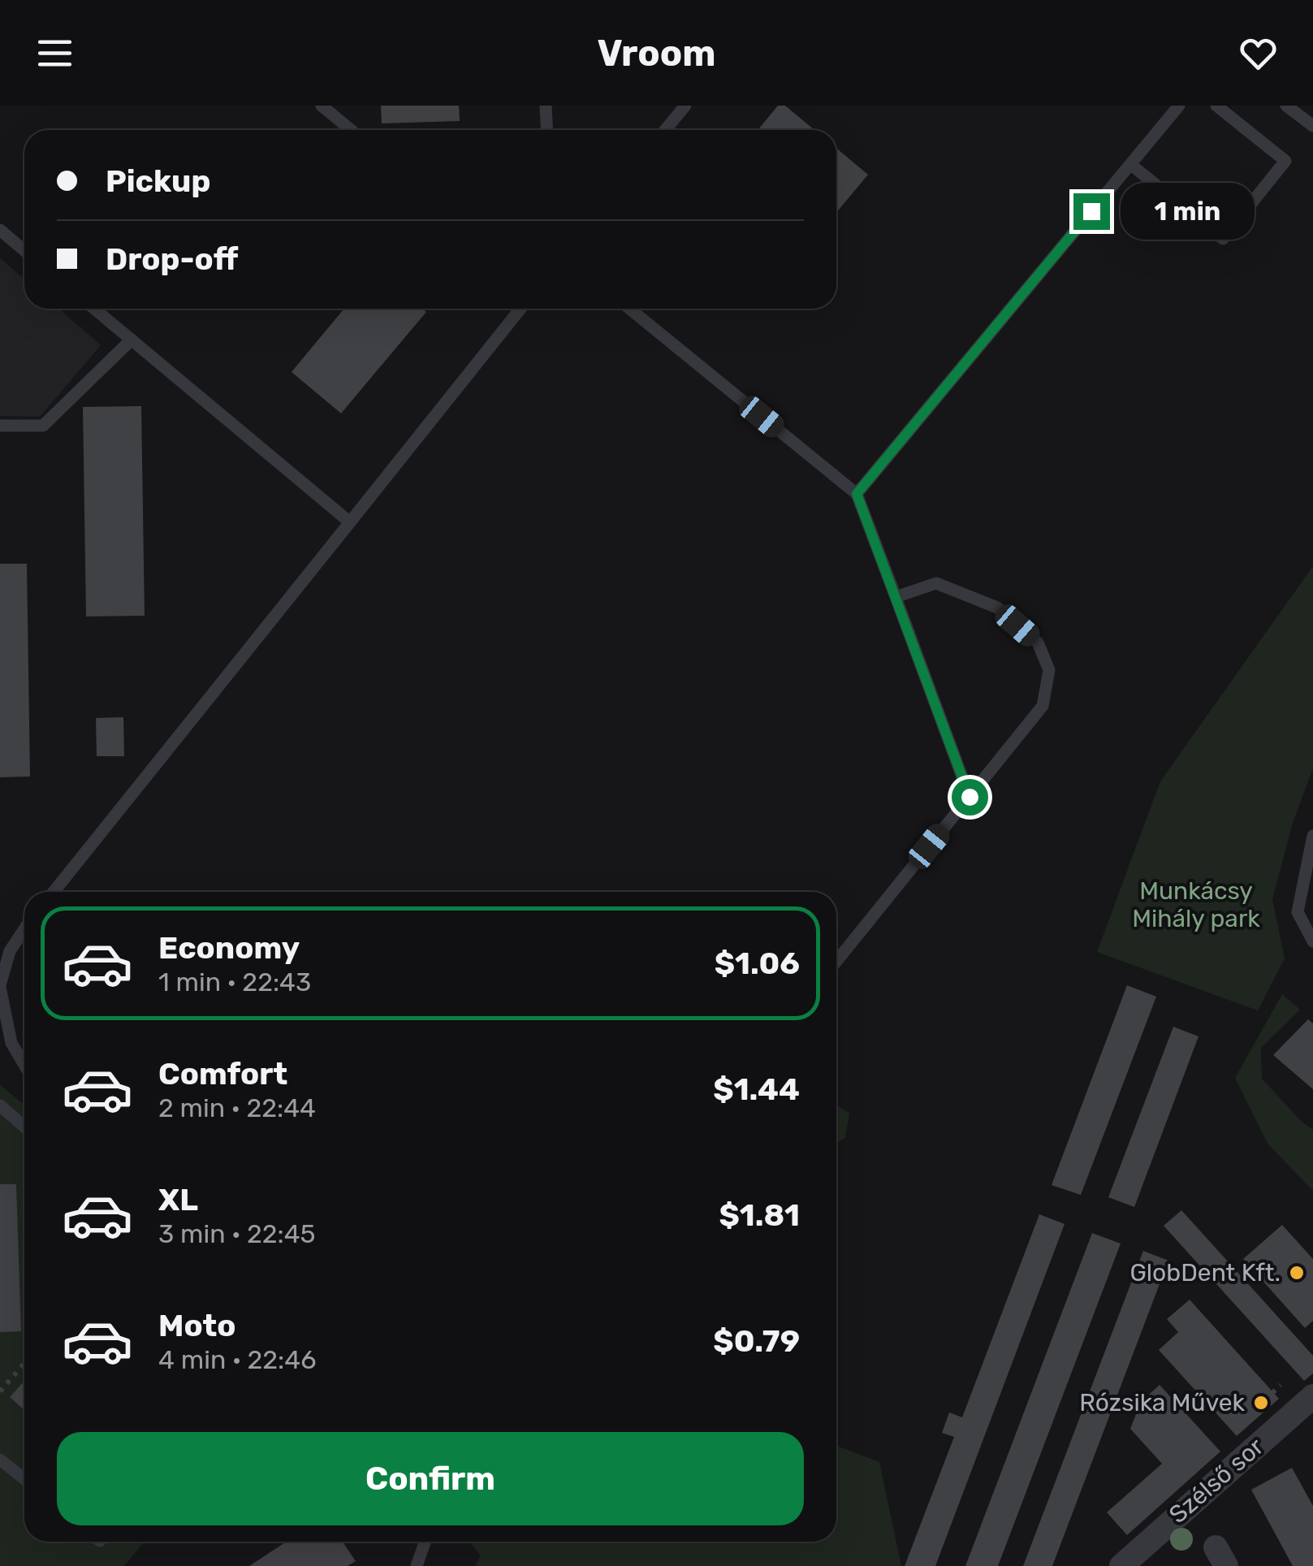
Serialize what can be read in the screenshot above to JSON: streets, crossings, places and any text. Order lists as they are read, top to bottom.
{
  "streets": {
    "street": ["Szélső sor"]
  },
  "parks": ["Munkácsy Mihály park"],
  "places": ["GlobDent Kft.", "Rózsika Művek"],
  "page": {
    "header": "Vroom",
    "banner": ["Pickup", "Drop-off"],
    "bubble": "1 min",
    "list": [
      {
        "name": "Economy",
        "note": "1 min · 22:43",
        "value": "$1.06"
      },
      {
        "name": "Comfort",
        "note": "2 min · 22:44",
        "value": "$1.44"
      },
      {
        "name": "XL",
        "note": "3 min · 22:45",
        "value": "$1.81"
      },
      {
        "name": "Moto",
        "note": "4 min · 22:46",
        "value": "$0.79"
      }
    ],
    "buttons": "Confirm"
  }
}
